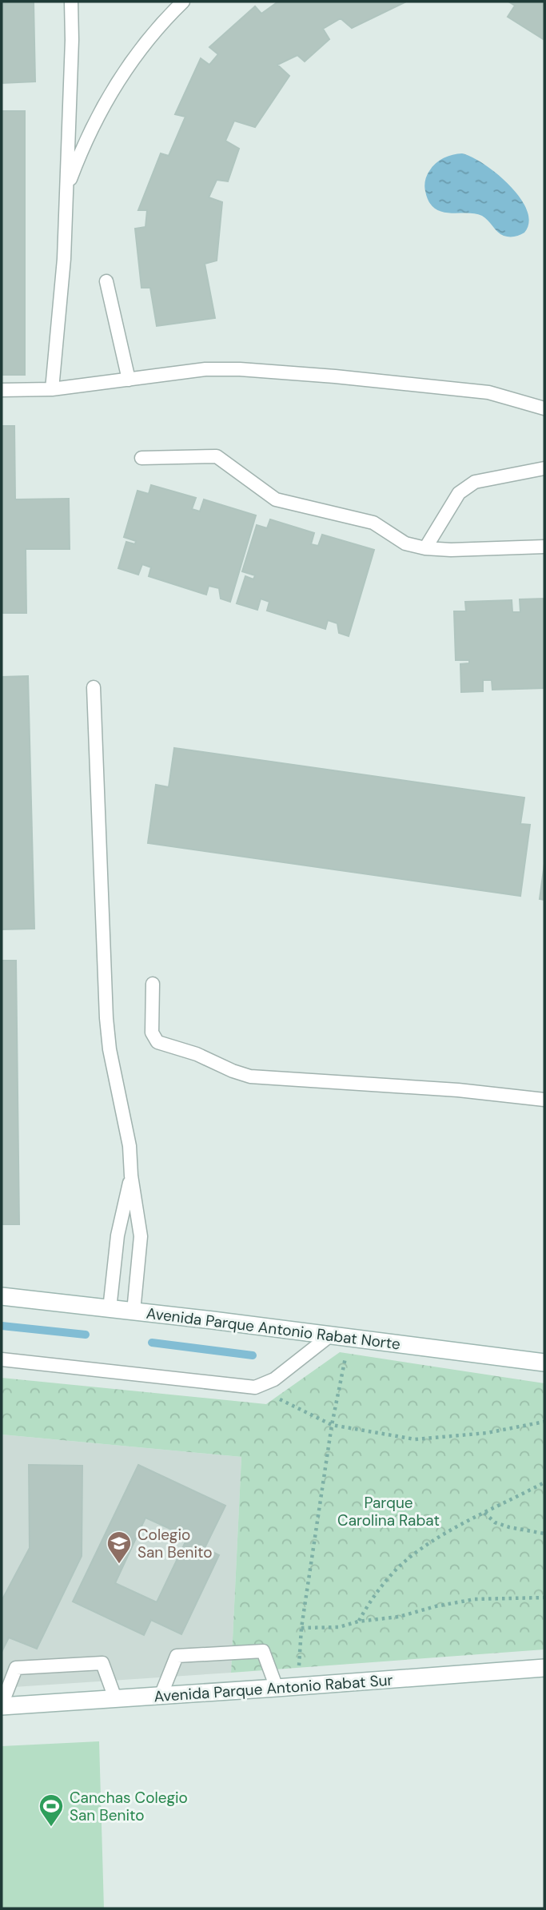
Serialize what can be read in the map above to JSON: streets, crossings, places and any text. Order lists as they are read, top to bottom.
{
  "streets": {
    "street": ["Avenida Parque Antonio Rabat Norte", "Avenida Parque Antonio Rabat Sur"]
  },
  "parks": ["Parque Carolina Rabat"],
  "places": {
    "school or university": ["Colegio San Benito"],
    "sports": ["Canchas Colegio San Benito"]
  }
}
